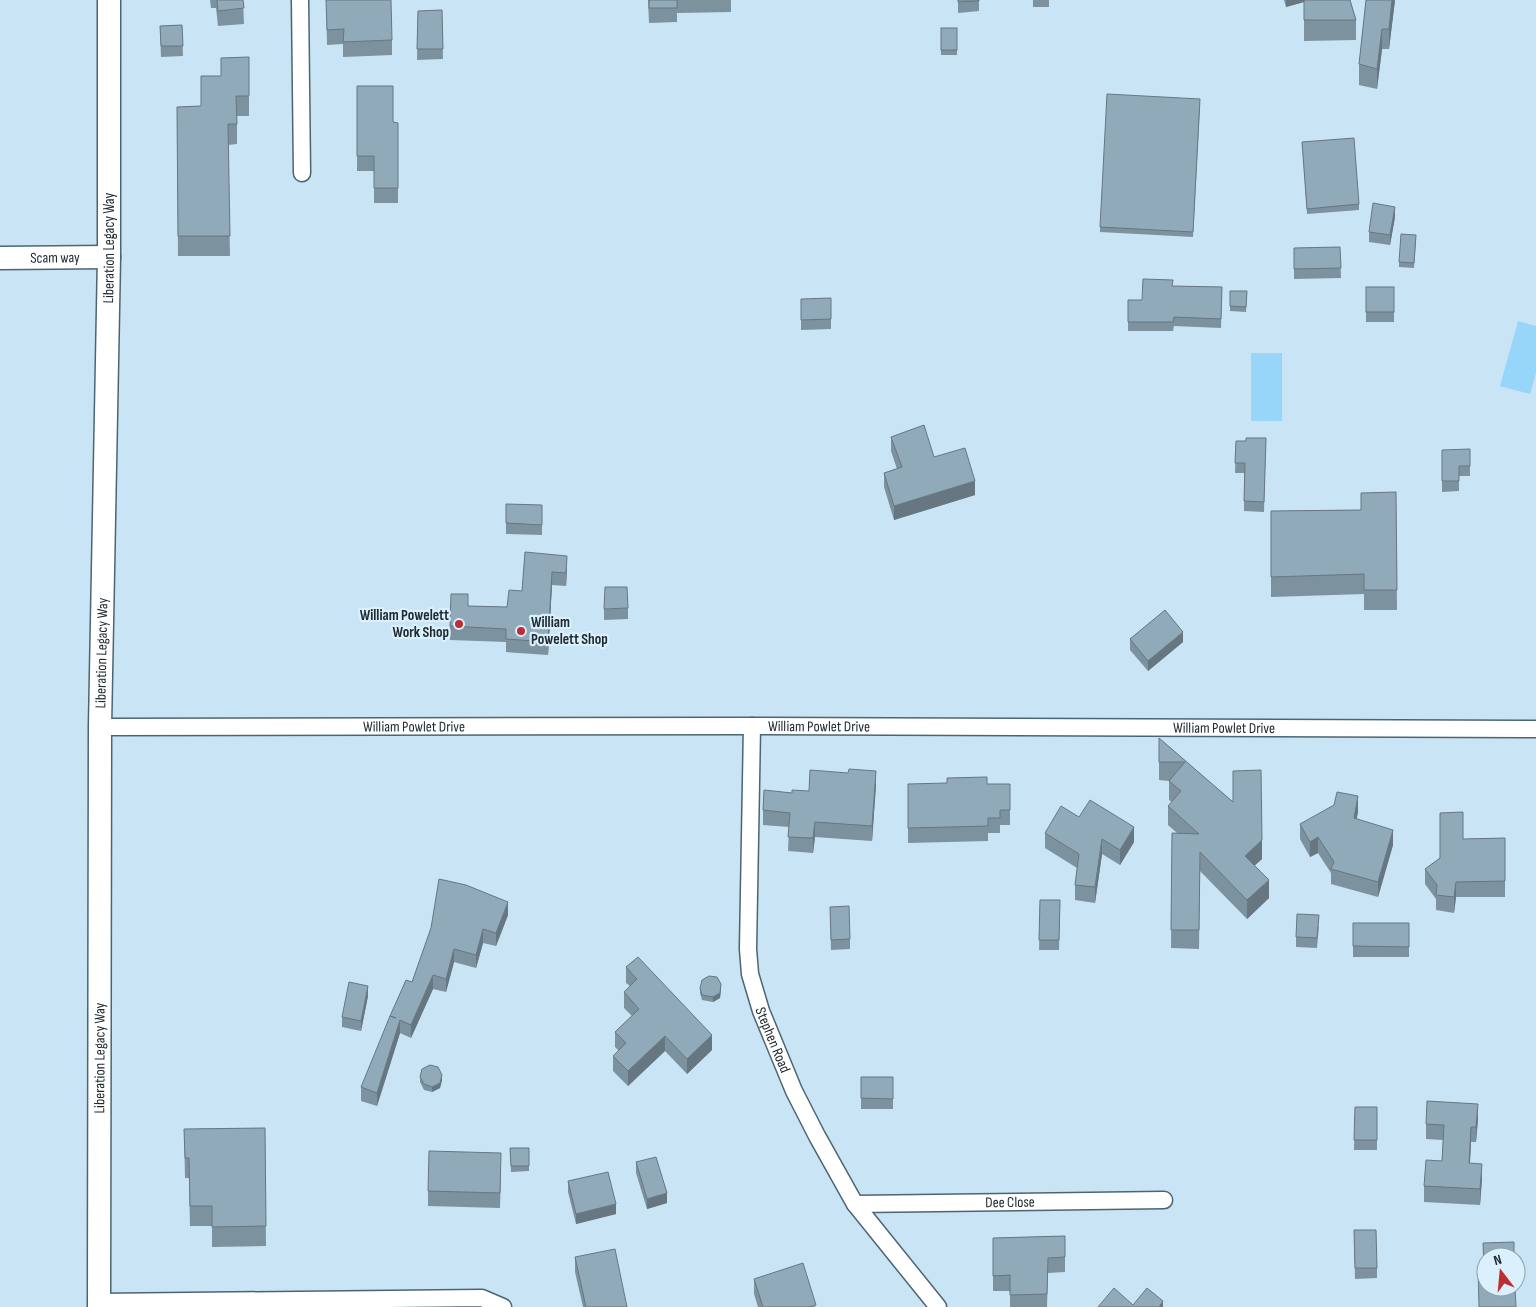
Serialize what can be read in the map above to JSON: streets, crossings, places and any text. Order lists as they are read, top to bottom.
{
  "streets": {
    "main road": ["Liberation Legacy Way", "Scam way"],
    "street": ["William Powlet Drive", "Stephen Road", "Dee Close"]
  },
  "crossings": [
    ["Liberation Legacy Way", "Scam way"],
    ["Liberation Legacy Way", "William Powlet Drive"],
    ["William Powlet Drive", "Stephen Road"],
    ["Stephen Road", "Dee Close"]
  ],
  "places": ["William Powelett Work Shop", "William Powelett Shop"],
  "north": "top"
}
